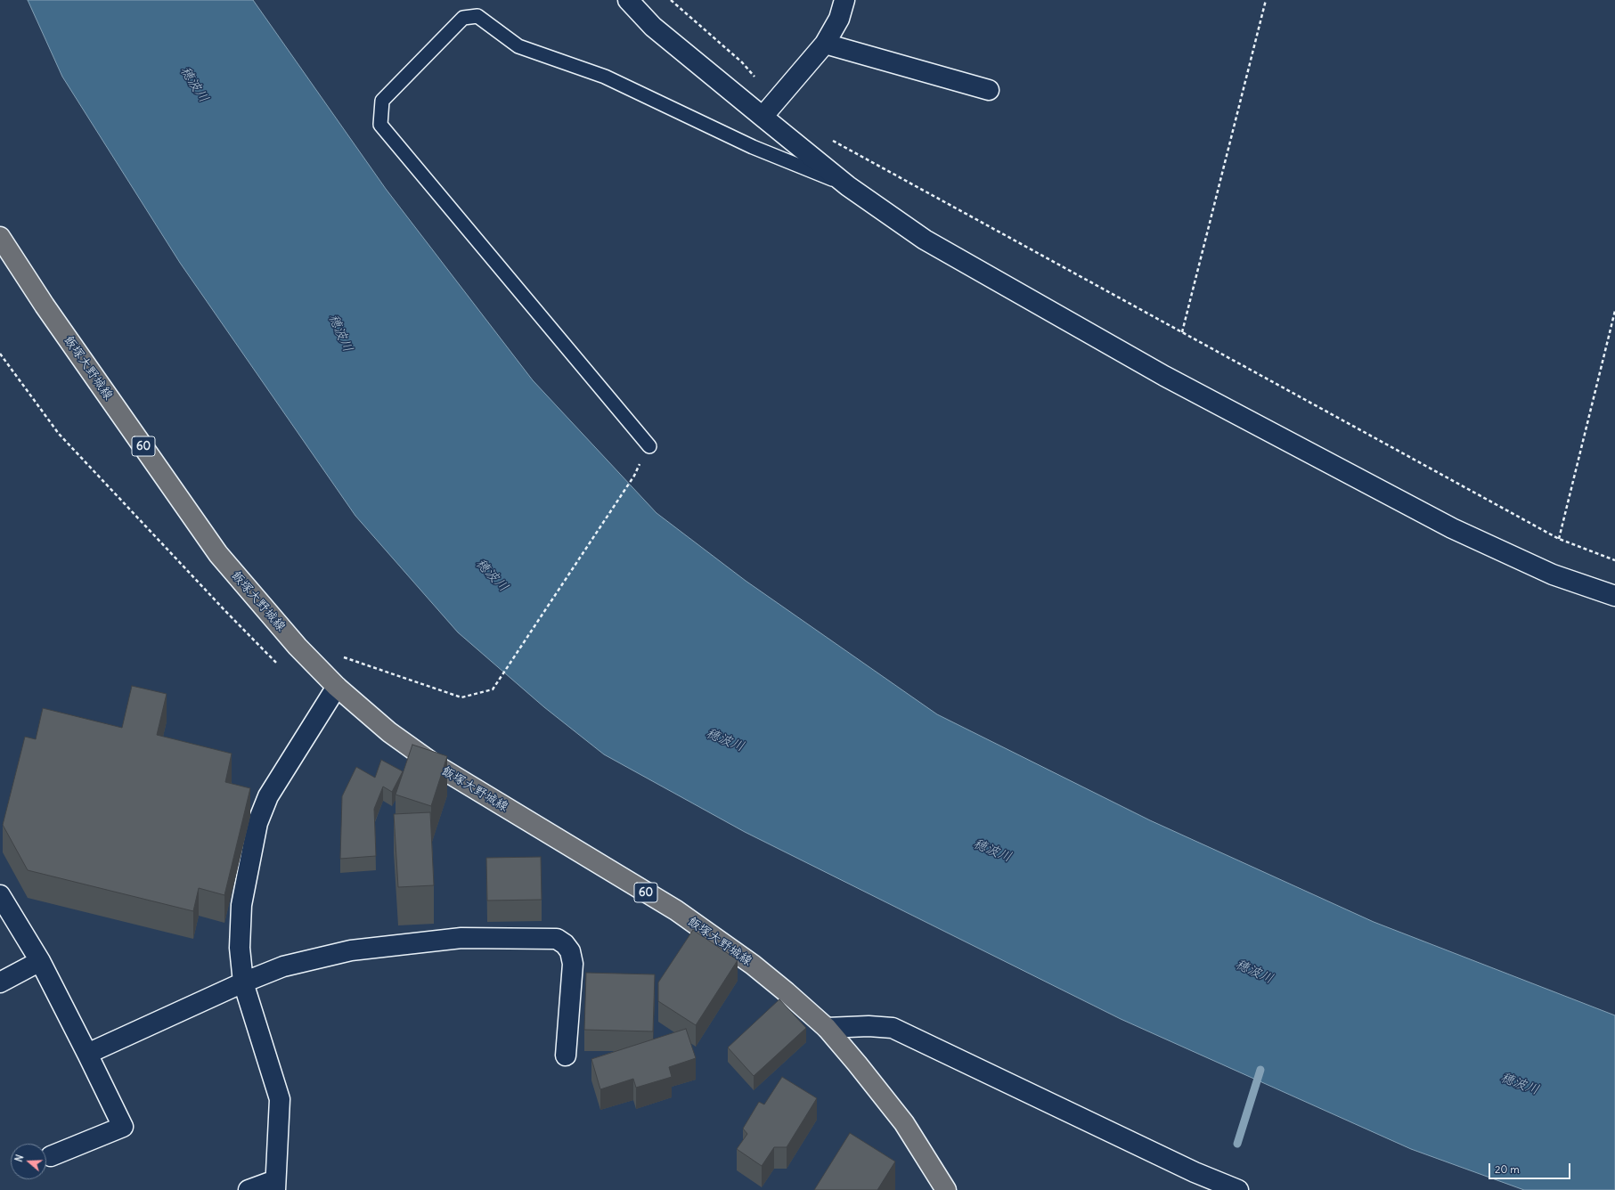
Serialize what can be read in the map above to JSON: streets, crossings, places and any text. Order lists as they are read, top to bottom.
{
  "streets": {
    "main road": ["飯塚大野城線", "60"]
  },
  "water": ["穂波川"],
  "scale_bar": "20 m",
  "north": "left"
}
